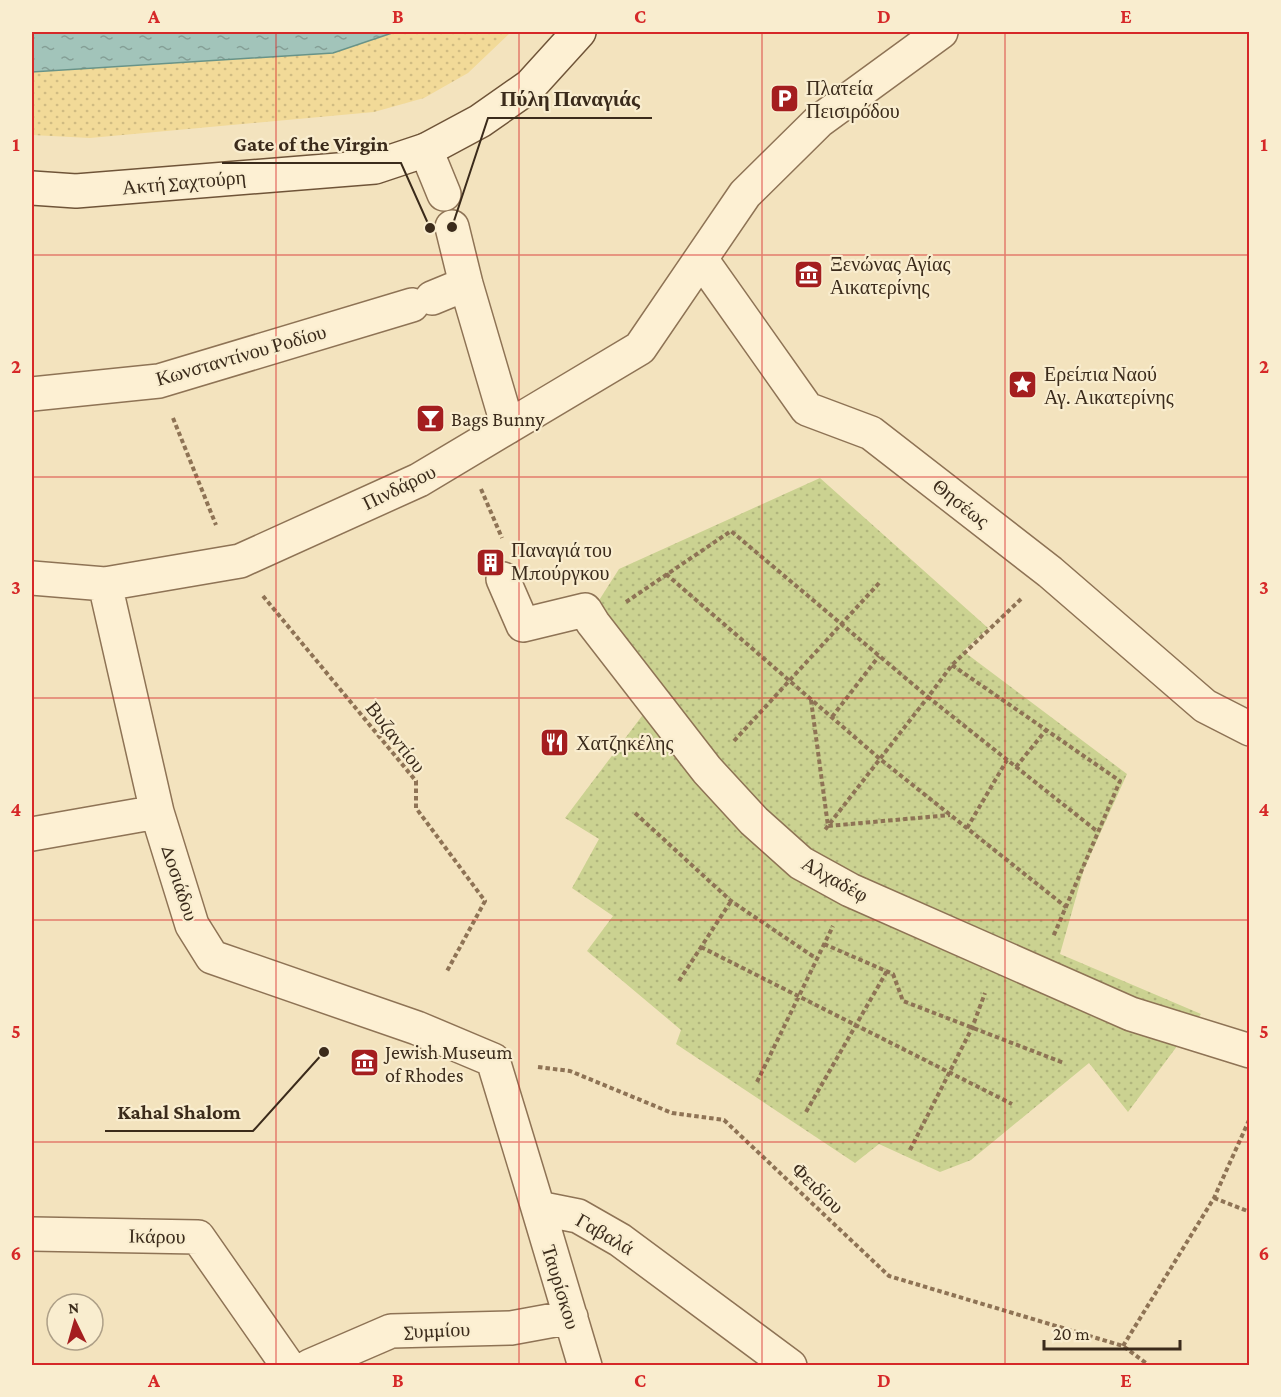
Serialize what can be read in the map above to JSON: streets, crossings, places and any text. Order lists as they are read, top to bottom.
{
  "streets": {
    "street": [
      "Ακτή Σαχτούρη",
      "Κωνσταντίνου Ροδίου",
      "Πινδάρου",
      "Θησέως",
      "Αλχαδέφ",
      "Δοσιάδου",
      "Γαβαλά",
      "Ικάρου",
      "Ταυρίσκου",
      "Συμμίου"
    ],
    "path": ["Βυζαντίου", "Φειδίου"]
  },
  "crossings": [
    ["Πινδάρου", "Θησέως"],
    ["Πινδάρου", "Βυζαντίου"],
    ["Πινδάρου", "Δοσιάδου"],
    ["Δοσιάδου", "Φειδίου"],
    ["Γαβαλά", "Ταυρίσκου"],
    ["Ταυρίσκου", "Συμμίου"]
  ],
  "places": {
    "parking": ["Πλατεία Πεισιρόδου"],
    "other": ["Πύλη Παναγιάς", "Gate of the Virgin", "Kahal Shalom"],
    "museum": ["Ξενώνας Αγίας Αικατερίνης", "Jewish Museum of Rhodes"],
    "place": ["Ερείπια Ναού Αγ. Αικατερίνης"],
    "bar": ["Bags Bunny"],
    "building": ["Παναγιά του Μπούργκου"],
    "restaurant": ["Χατζηκέλης"]
  },
  "scale_bar": "20 m",
  "north": "top",
  "grid": {
    "columns": [
      "A",
      "B",
      "C",
      "D",
      "E"
    ],
    "rows": [
      "1",
      "2",
      "3",
      "4",
      "5",
      "6"
    ]
  }
}
